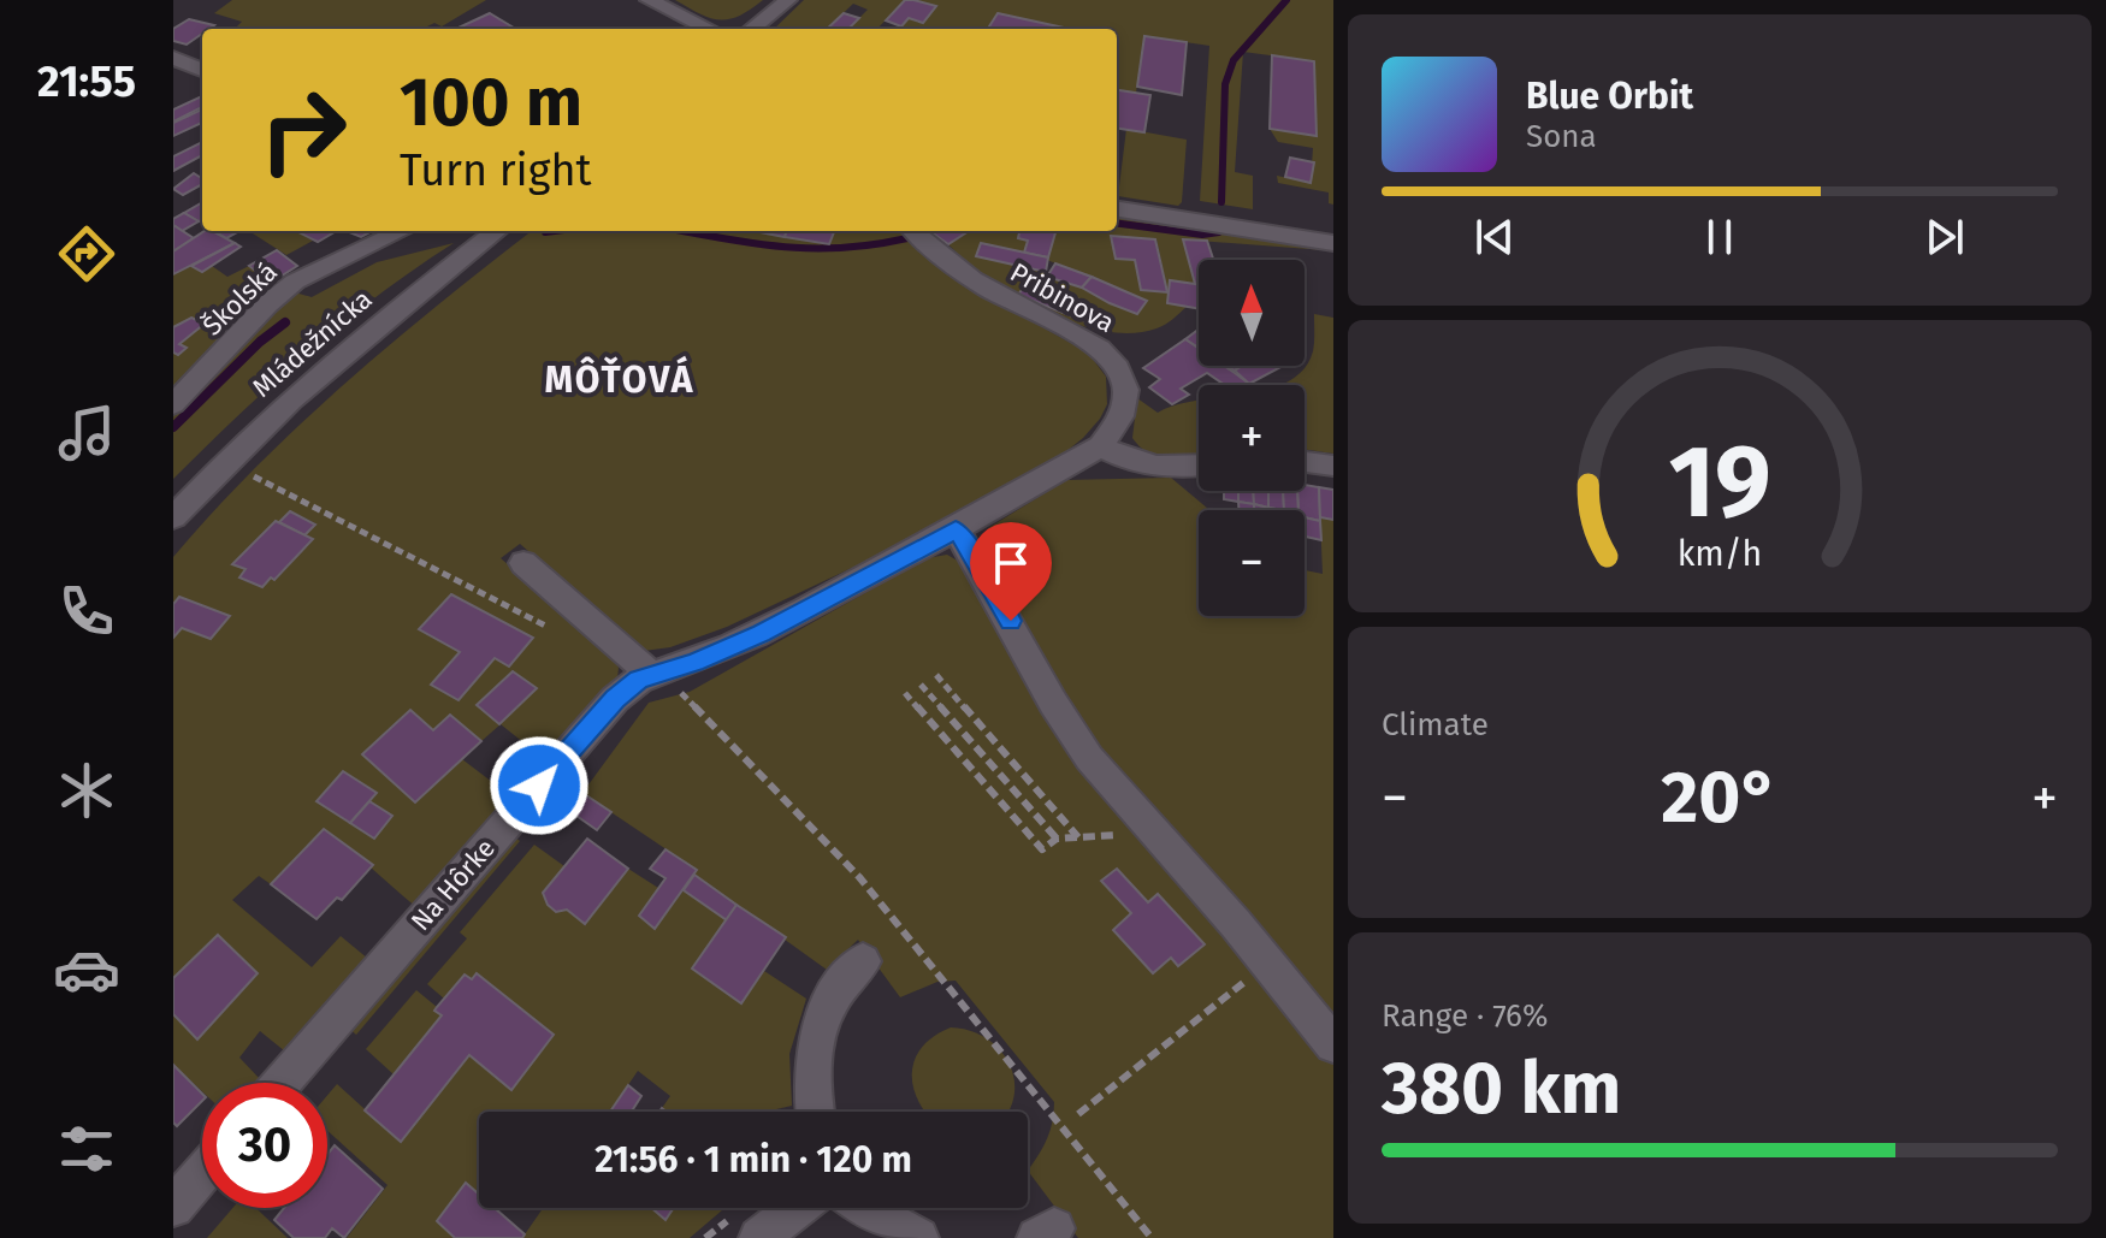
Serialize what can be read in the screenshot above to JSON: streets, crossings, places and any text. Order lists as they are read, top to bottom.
{
  "streets": {
    "street": [
      "Pribinova",
      "Školská",
      "Mládežnícka",
      "Na Hôrke"
    ]
  },
  "crossings": [
    ["Pribinova", "Na Hôrke"]
  ],
  "districts": ["MÔŤOVÁ"],
  "north": "top",
  "page": {
    "tabs": "21:55",
    "turn": ["100 m", "Turn right"],
    "song": ["Blue Orbit", "Sona"],
    "map_buttons": ["+", "−"],
    "tile": [
      "Climate",
      ["Range · 76%", "380 km"]
    ],
    "heat": ["−", "20°", "+"],
    "limit": "30",
    "trip": "21:56 · 1 min · 120 m",
    "gauge": ["19", "km/h"]
  }
}
